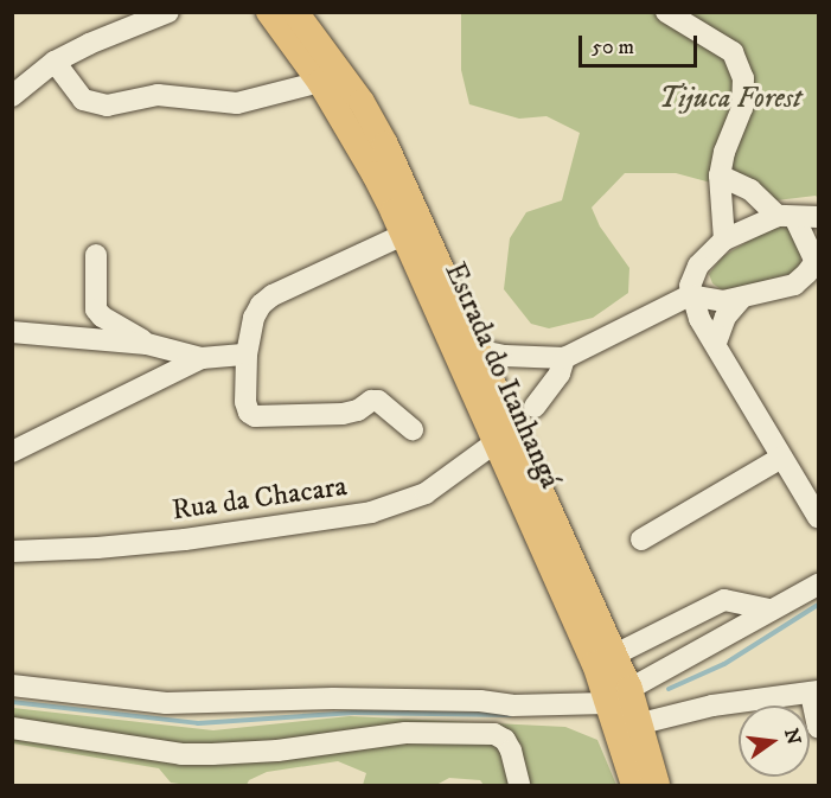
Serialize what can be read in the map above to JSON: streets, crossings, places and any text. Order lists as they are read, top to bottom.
{
  "streets": {
    "main road": ["Estrada do Itanhangá"],
    "street": ["Rua da Chacara"]
  },
  "crossings": [
    ["Estrada do Itanhangá", "Rua da Chacara"]
  ],
  "parks": ["Tijuca Forest"],
  "scale_bar": "50 m",
  "north": "right"
}
